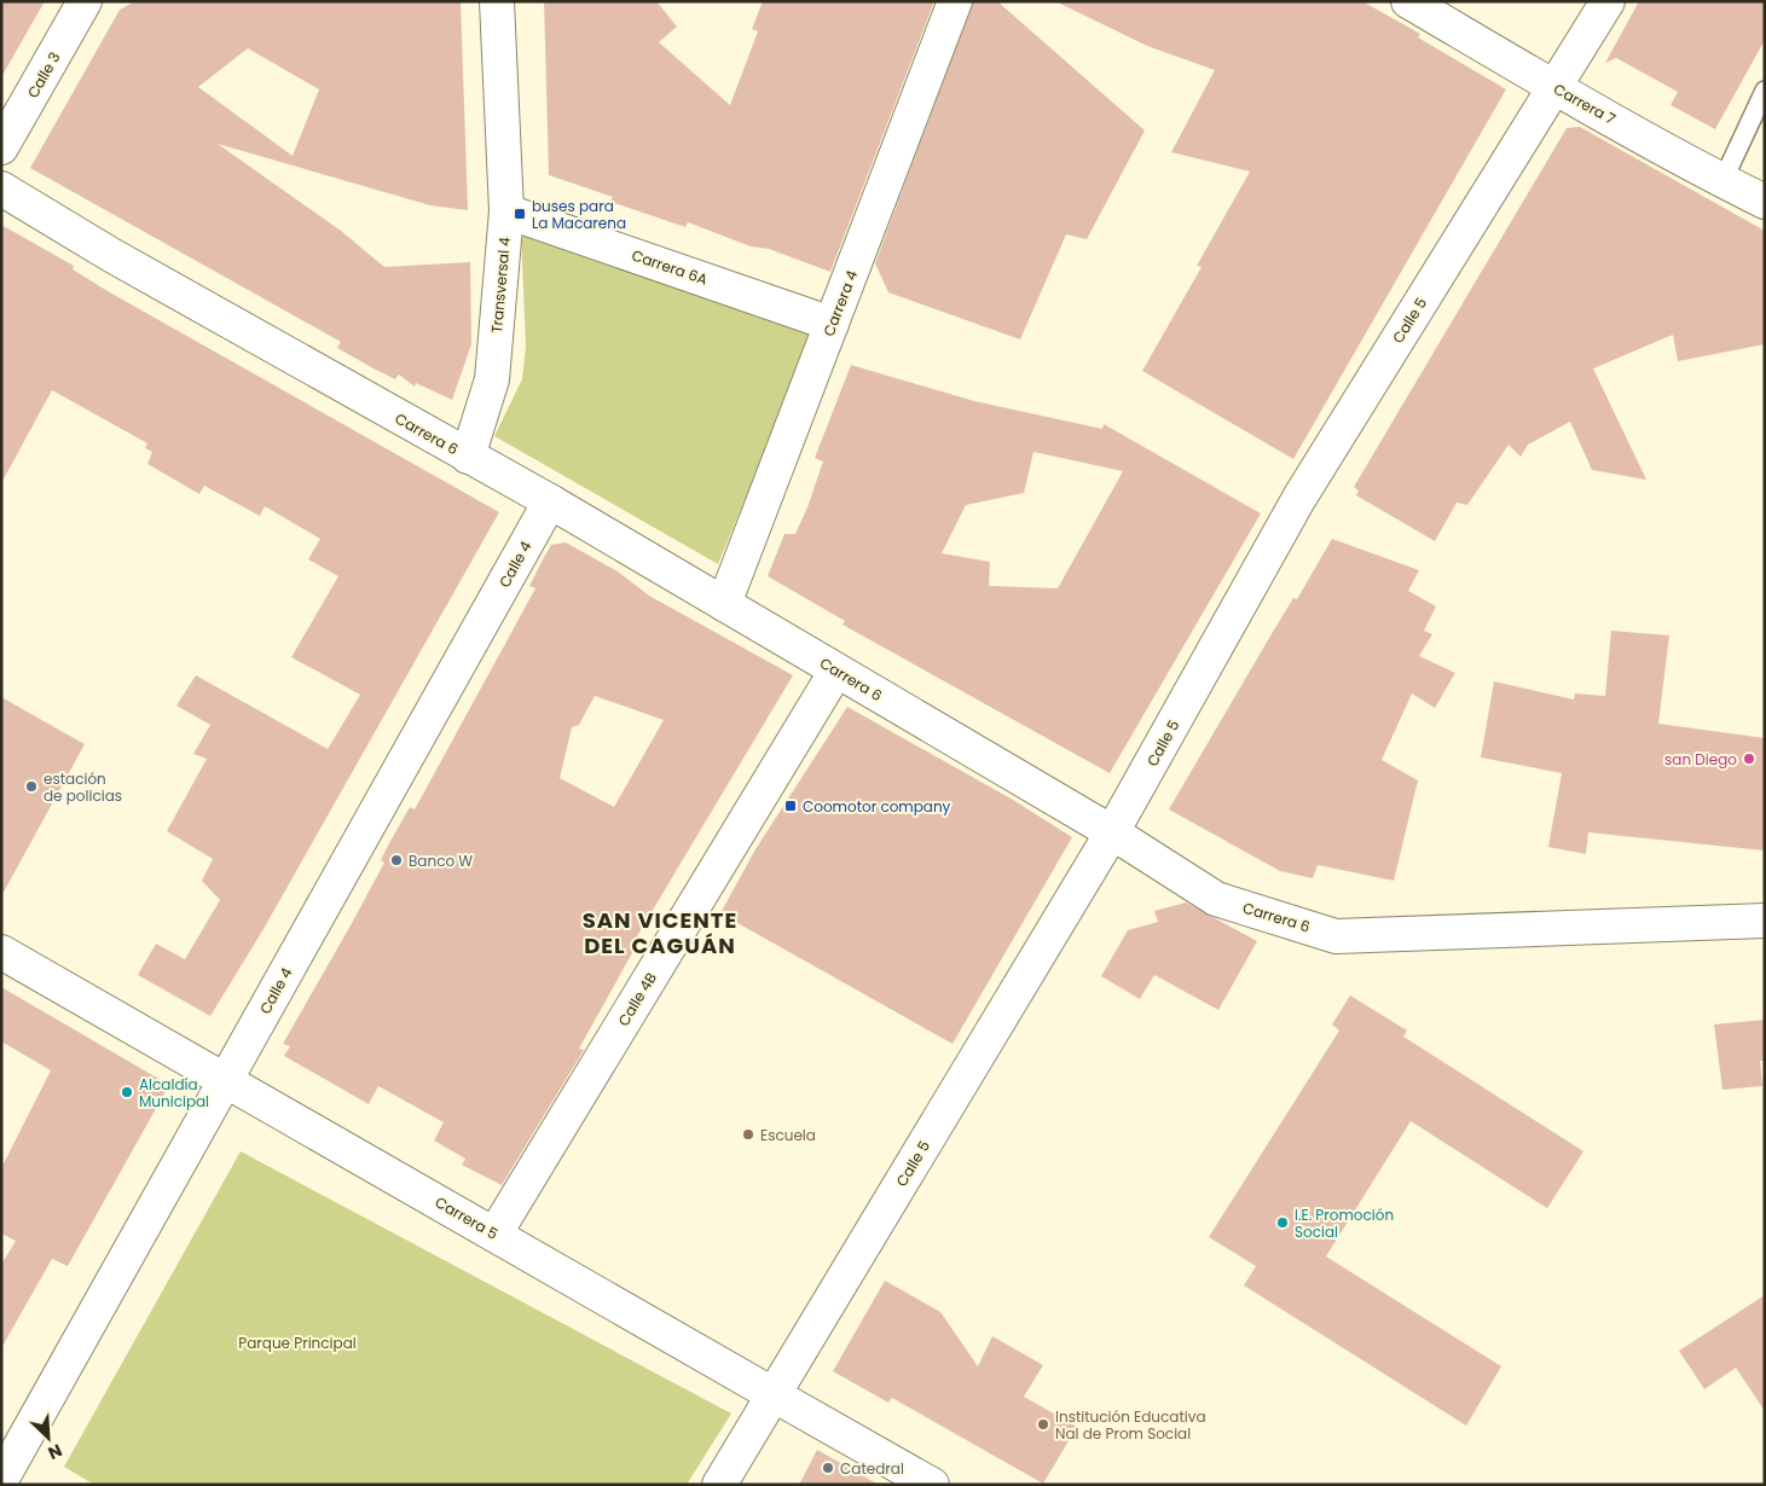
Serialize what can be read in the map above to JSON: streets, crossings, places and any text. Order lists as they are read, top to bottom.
{
  "streets": {
    "street": [
      "Calle 3",
      "Carrera 7",
      "Carrera 6A",
      "Transversal 4",
      "Carrera 4",
      "Calle 5",
      "Carrera 6",
      "Calle 4",
      "Calle 4B",
      "Carrera 5"
    ]
  },
  "crossings": [
    ["Carrera 7", "Calle 5"],
    ["Carrera 6A", "Transversal 4"],
    ["Carrera 6A", "Carrera 4"],
    ["Transversal 4", "Carrera 6"],
    ["Carrera 4", "Carrera 6"],
    ["Calle 5", "Carrera 6"],
    ["Calle 5", "Carrera 5"],
    ["Carrera 6", "Calle 4"],
    ["Carrera 6", "Calle 4B"],
    ["Calle 4", "Carrera 5"],
    ["Calle 4B", "Carrera 5"]
  ],
  "districts": ["SAN VICENTE DEL CAGUÁN"],
  "parks": ["Parque Principal"],
  "places": {
    "transit": ["buses para La Macarena", "Coomotor company"],
    "other": [
      "san Diego",
      "estación de policias",
      "Banco W",
      "Alcaldía Municipal",
      "Escuela",
      "I.E. Promoción Social",
      "Institución Educativa Nal de Prom Social",
      "Catedral"
    ]
  },
  "north": "bottom right"
}
